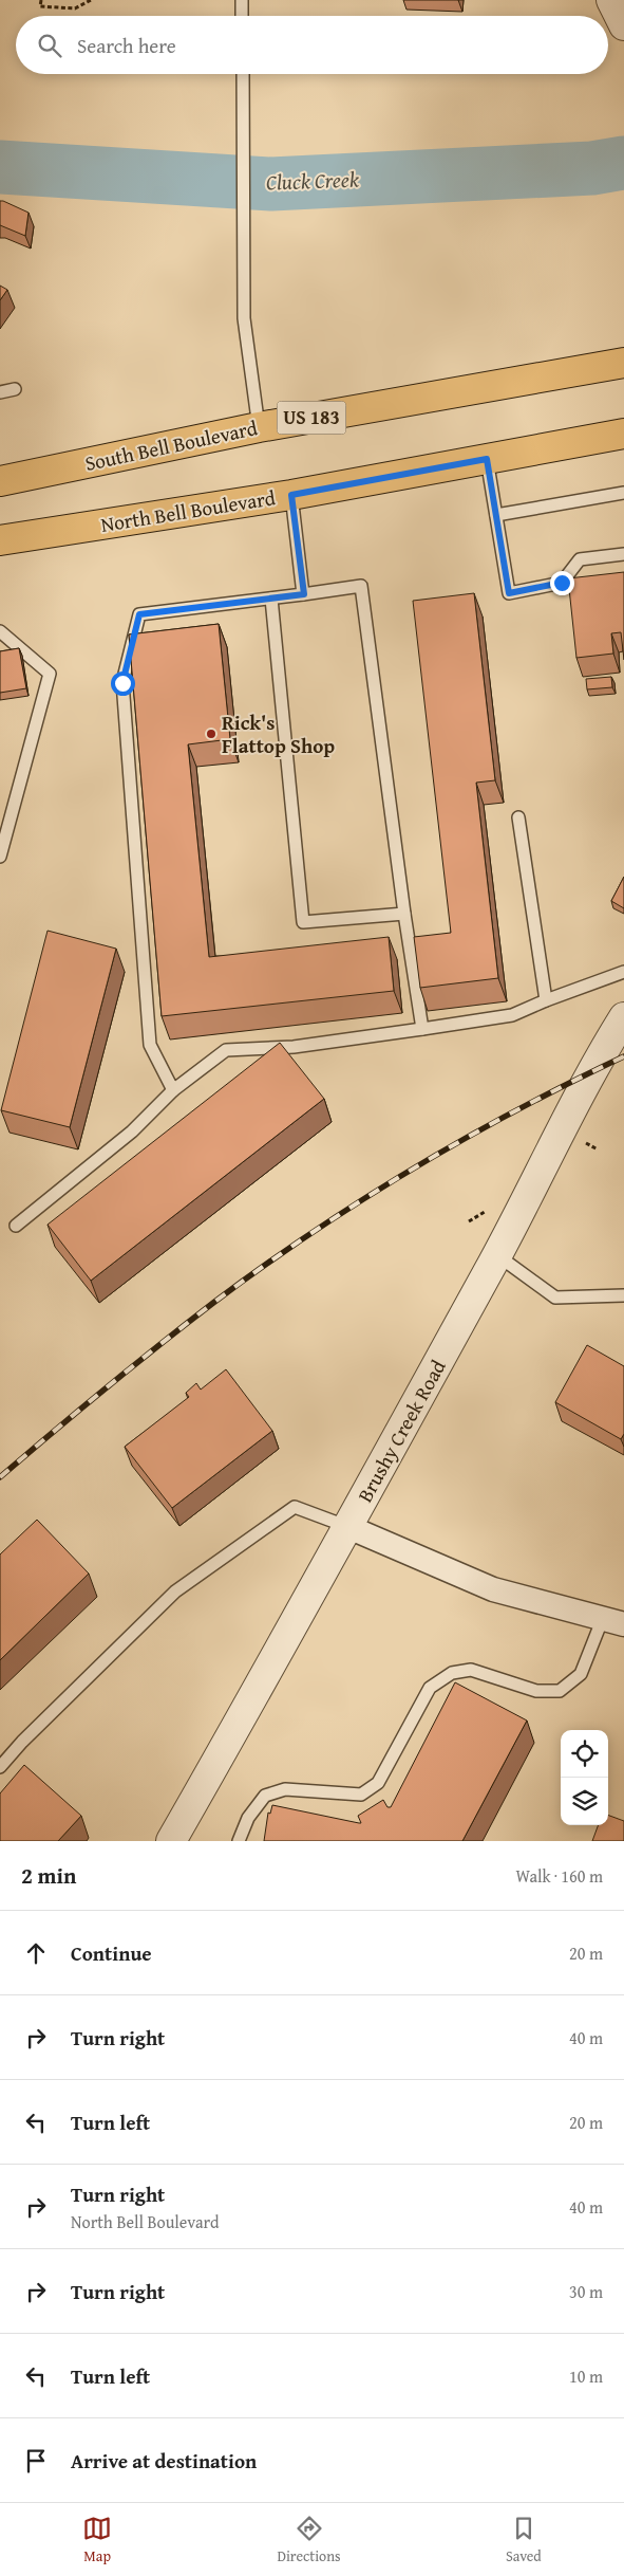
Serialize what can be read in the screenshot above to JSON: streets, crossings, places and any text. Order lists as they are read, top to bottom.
{
  "streets": {
    "main road": ["US 183", "South Bell Boulevard", "North Bell Boulevard"],
    "street": ["Brushy Creek Road"]
  },
  "water": ["Cluck Creek"],
  "places": ["Rick's Flattop Shop"],
  "page": {
    "search": "Search here",
    "heading": ["2 min", "Walk · 160 m"],
    "list": [
      ["Continue", "20 m"],
      ["Turn right", "40 m"],
      ["Turn left", "20 m"],
      ["Turn right", "North Bell Boulevard", "40 m"],
      ["Turn right", "30 m"],
      ["Turn left", "10 m"],
      "Arrive at destination"
    ],
    "nav": ["Map", "Directions", "Saved"]
  }
}
